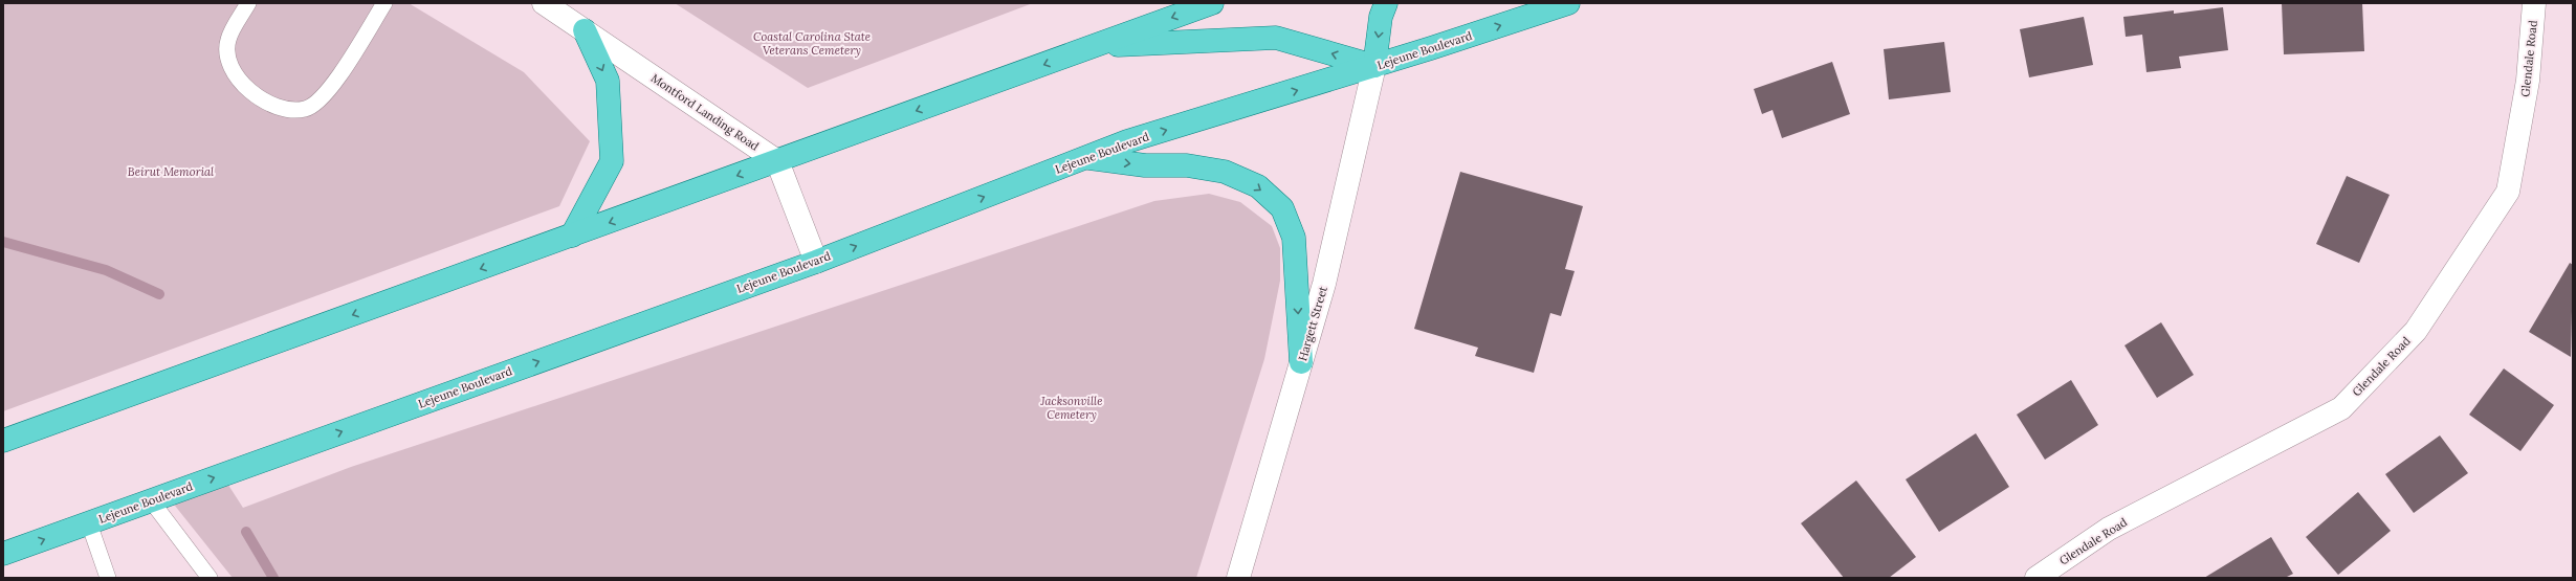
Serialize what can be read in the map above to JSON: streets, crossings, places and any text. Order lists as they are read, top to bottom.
{
  "streets": {
    "main road": [
      "Lejeune Boulevard",
      "Glendale Road",
      "Montford Landing Road",
      "Hargett Street"
    ]
  },
  "crossings": [
    ["Lejeune Boulevard", "Hargett Street"]
  ],
  "parks": ["Coastal Carolina State Veterans Cemetery", "Beirut Memorial", "Jacksonville Cemetery"]
}
